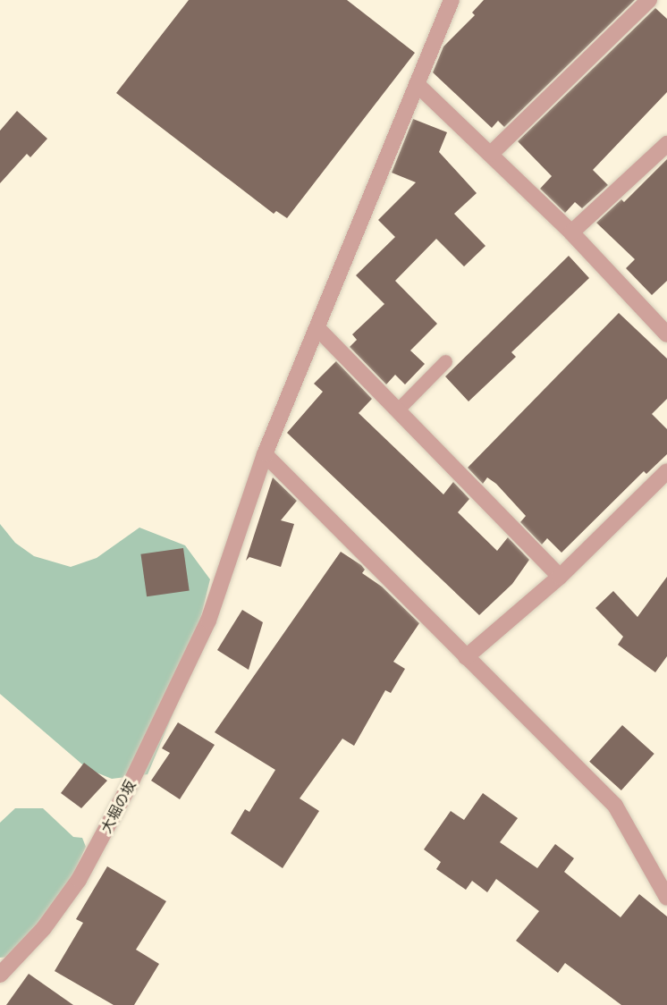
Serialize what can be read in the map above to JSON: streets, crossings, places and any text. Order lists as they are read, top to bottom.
{
  "streets": {
    "street": ["大堀の坂"]
  }
}
